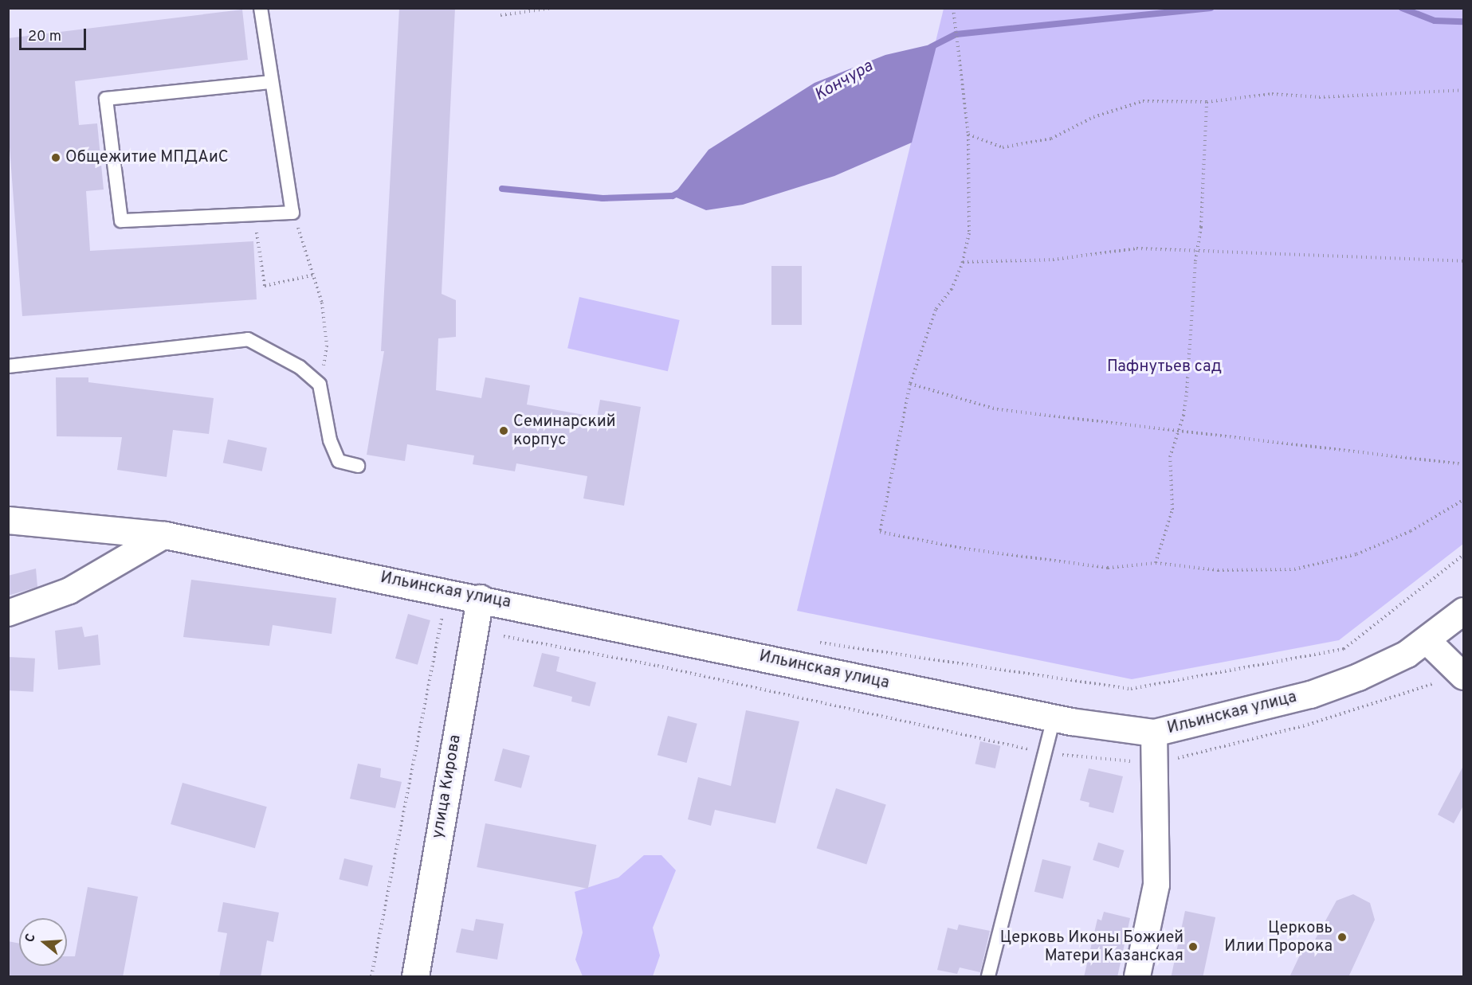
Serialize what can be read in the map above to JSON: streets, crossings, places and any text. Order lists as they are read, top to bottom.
{
  "streets": {
    "main road": ["Ильинская улица", "улица Кирова"]
  },
  "crossings": [
    ["Ильинская улица", "улица Кирова"]
  ],
  "water": ["Кончура"],
  "parks": ["Пафнутьев сад"],
  "places": [
    "Общежитие МПДАиС",
    "Семинарский корпус",
    "Церковь Илии Пророка",
    "Церковь Иконы Божией Матери Казанская"
  ],
  "scale_bar": "20 m",
  "north": "left"
}
